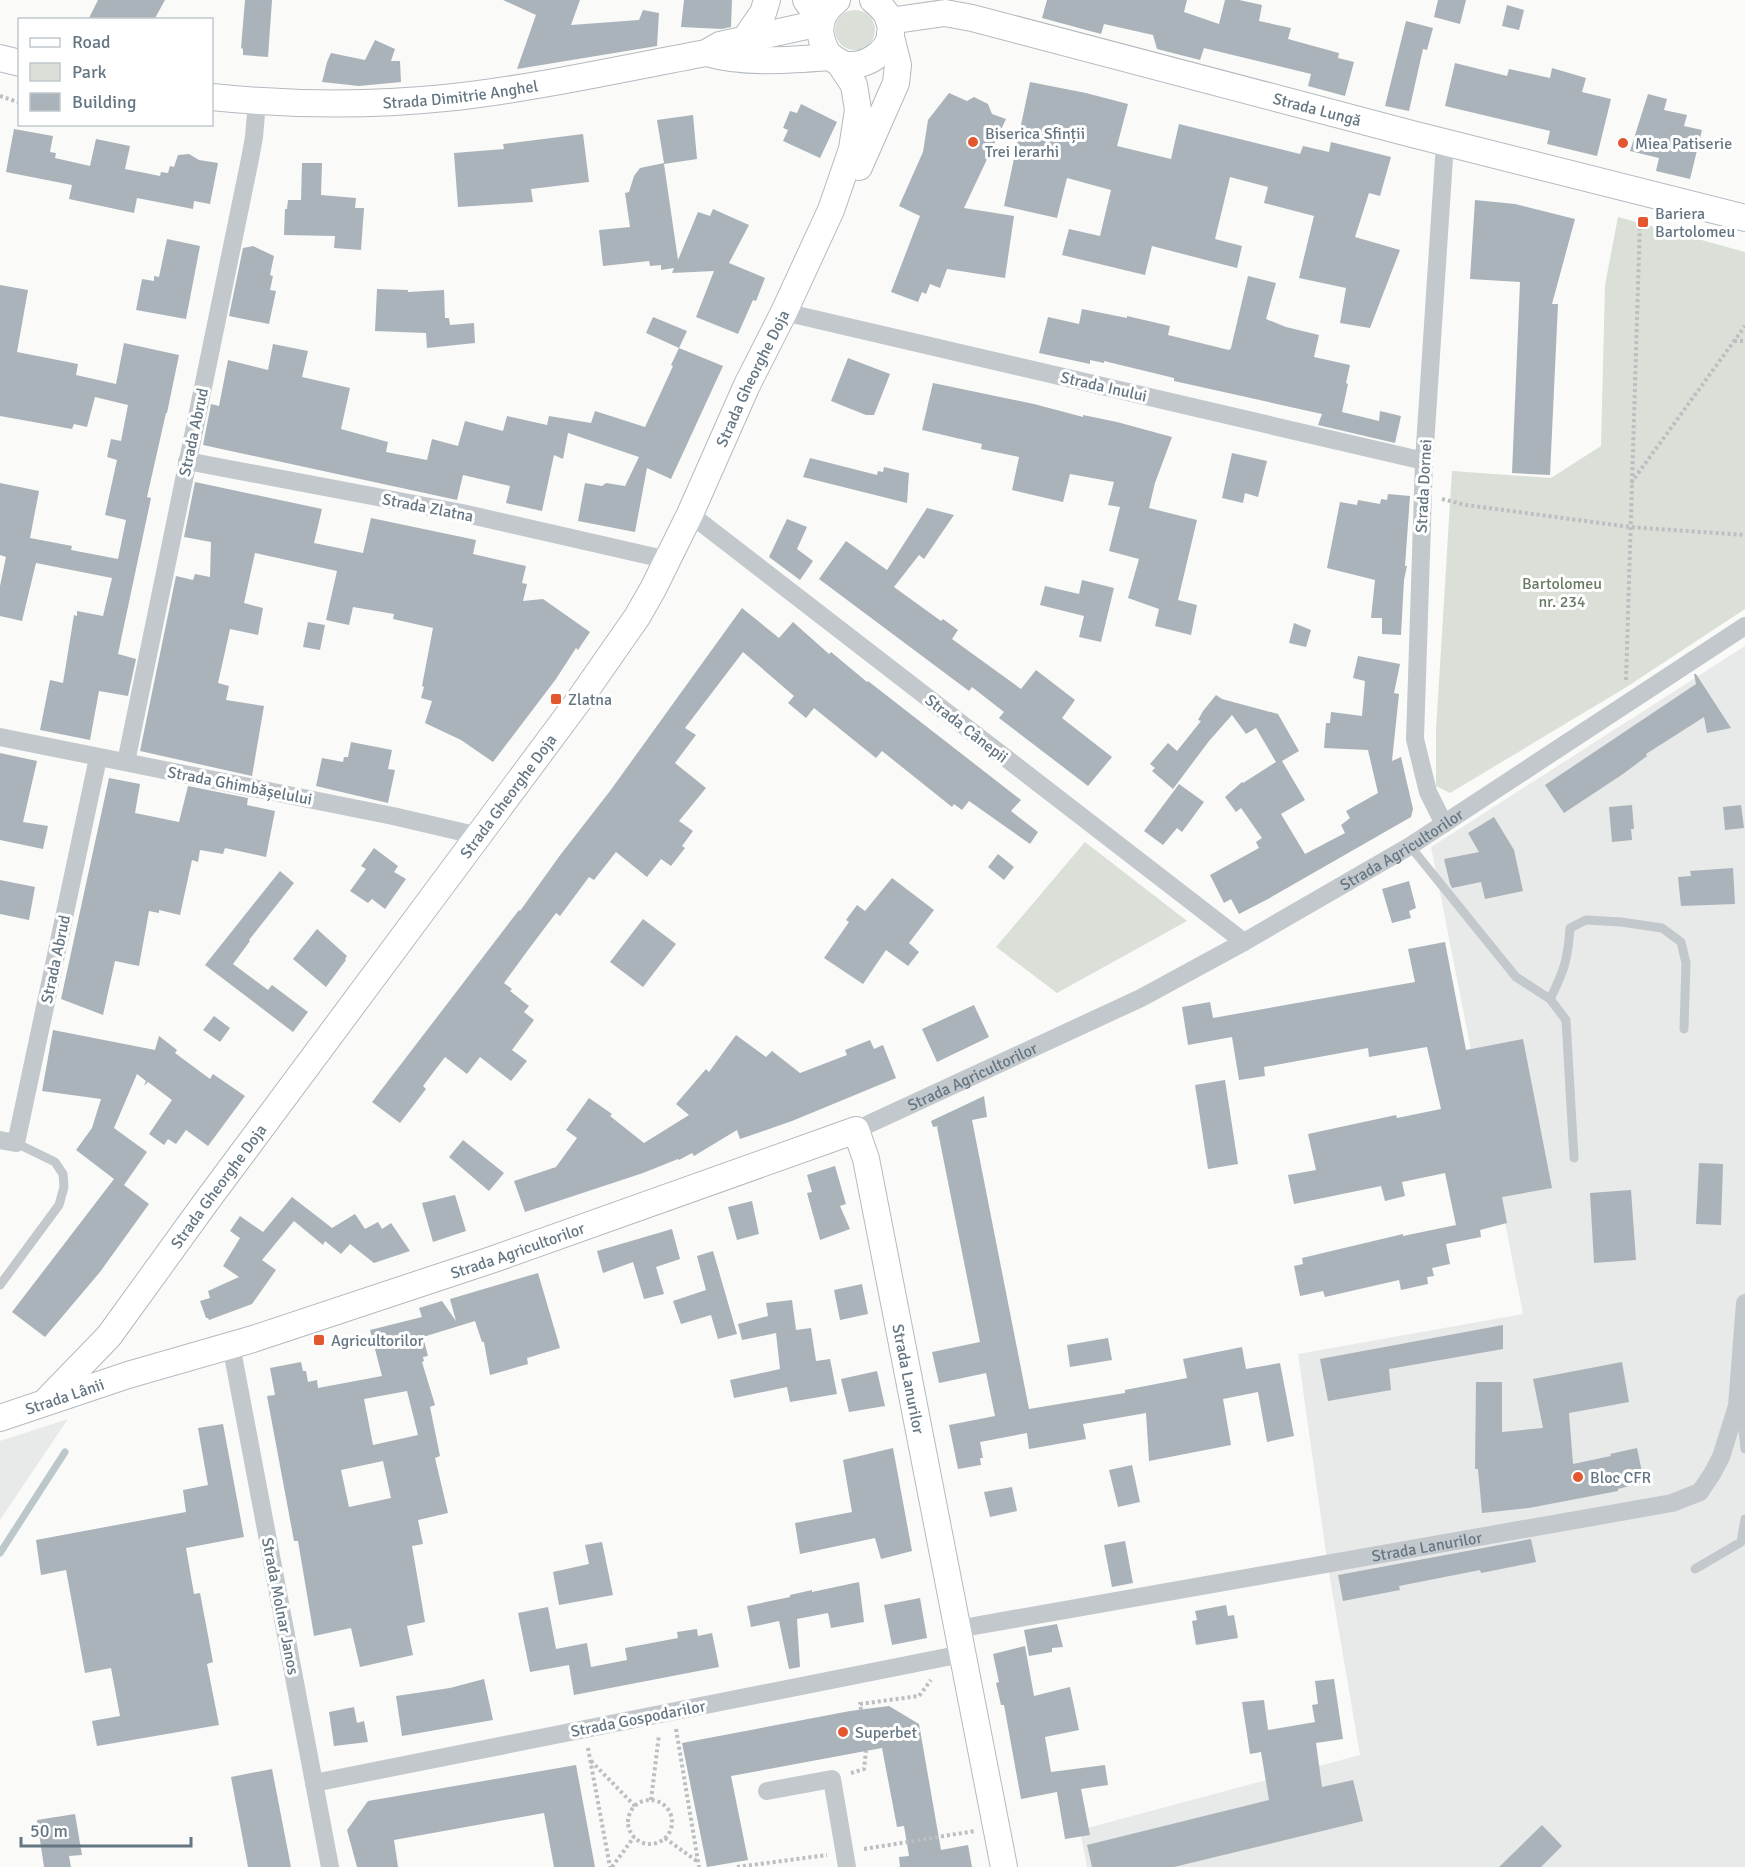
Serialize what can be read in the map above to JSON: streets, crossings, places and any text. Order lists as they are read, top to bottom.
{
  "streets": {
    "main road": [
      "Strada Dimitrie Anghel",
      "Strada Lungă",
      "Strada Gheorghe Doja",
      "Strada Agricultorilor",
      "Strada Lanurilor",
      "Strada Lânii"
    ],
    "street": [
      "Strada Inului",
      "Strada Abrud",
      "Strada Dornei",
      "Strada Zlatna",
      "Strada Cânepii",
      "Strada Ghimbășelului",
      "Strada Molnar Janos",
      "Strada Gospodarilor"
    ]
  },
  "crossings": [
    ["Strada Dimitrie Anghel", "Strada Lungă"],
    ["Strada Dimitrie Anghel", "Strada Gheorghe Doja"],
    ["Strada Dimitrie Anghel", "Strada Abrud"],
    ["Strada Lungă", "Strada Gheorghe Doja"],
    ["Strada Lungă", "Strada Dornei"],
    ["Strada Gheorghe Doja", "Strada Inului"],
    ["Strada Gheorghe Doja", "Strada Zlatna"],
    ["Strada Gheorghe Doja", "Strada Cânepii"],
    ["Strada Gheorghe Doja", "Strada Ghimbășelului"],
    ["Strada Gheorghe Doja", "Strada Lânii"],
    ["Strada Inului", "Strada Dornei"],
    ["Strada Abrud", "Strada Zlatna"],
    ["Strada Abrud", "Strada Ghimbășelului"],
    ["Strada Dornei", "Strada Agricultorilor"],
    ["Strada Cânepii", "Strada Agricultorilor"],
    ["Strada Agricultorilor", "Strada Lanurilor"],
    ["Strada Agricultorilor", "Strada Lânii"],
    ["Strada Agricultorilor", "Strada Molnar Janos"],
    ["Strada Lanurilor", "Strada Gospodarilor"],
    ["Strada Molnar Janos", "Strada Gospodarilor"]
  ],
  "parks": ["Bartolomeu nr. 234"],
  "places": {
    "other": [
      "Biserica Sfinții Trei Ierarhi",
      "Miea Patiserie",
      "Bloc CFR",
      "Superbet"
    ],
    "transit": ["Bariera Bartolomeu", "Zlatna", "Agricultorilor"]
  },
  "legend": ["Road", "Park", "Building"],
  "scale_bar": "50 m"
}
